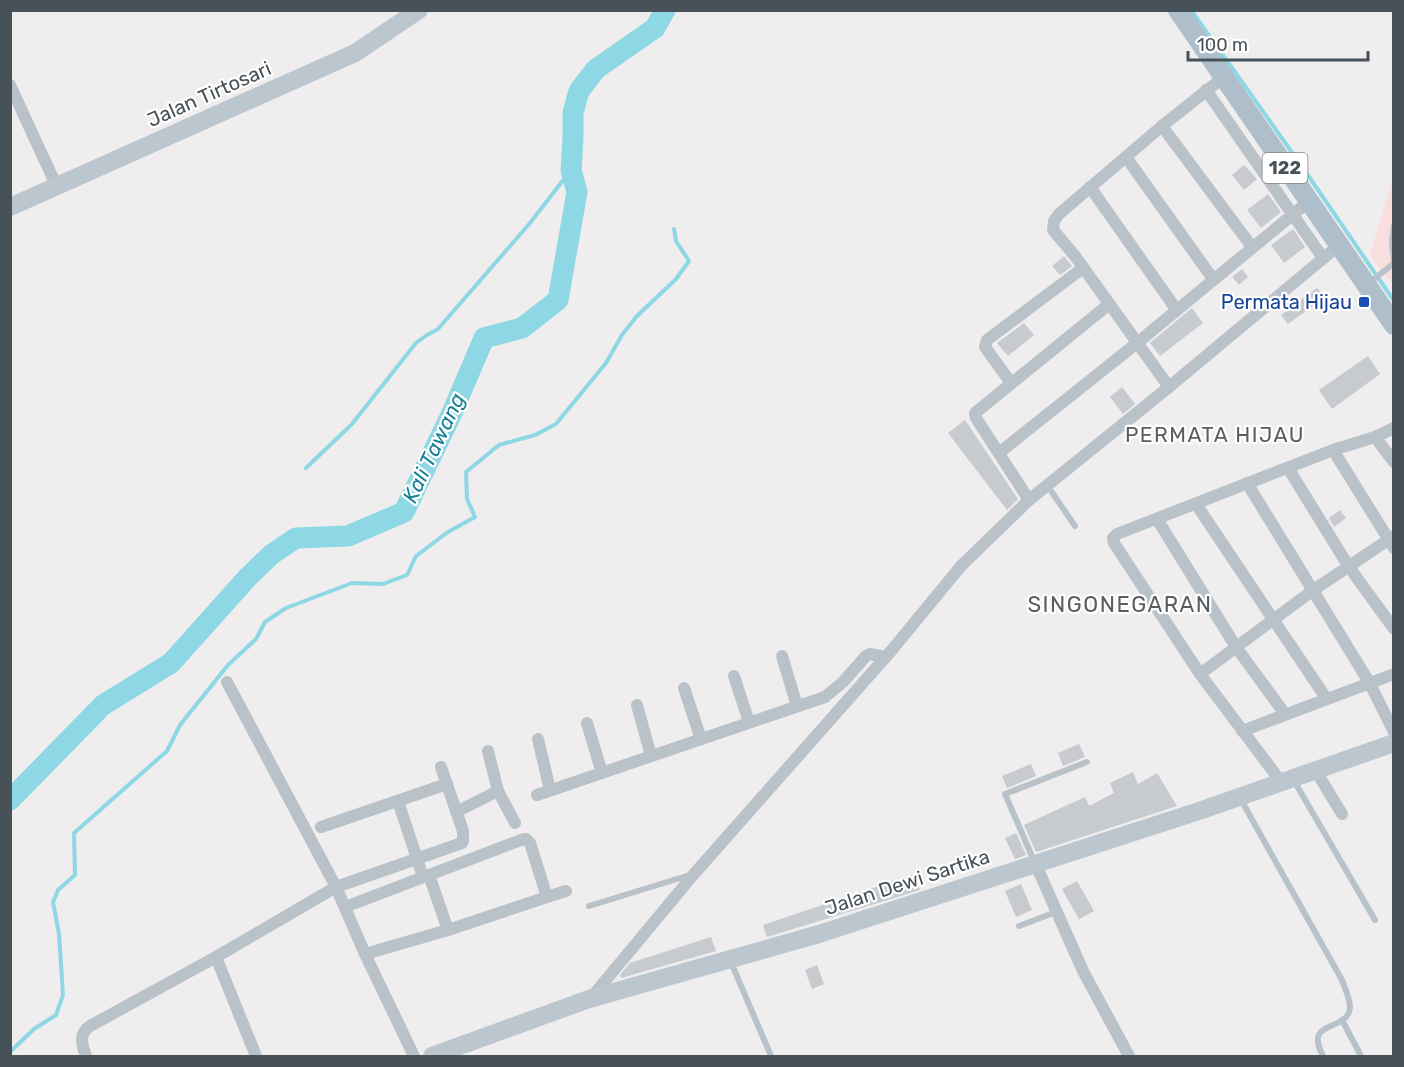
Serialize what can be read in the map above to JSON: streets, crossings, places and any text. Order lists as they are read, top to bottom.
{
  "streets": {
    "main road": ["Jalan Tirtosari", "122", "Jalan Dewi Sartika"]
  },
  "districts": ["PERMATA HIJAU", "SINGONEGARAN"],
  "water": ["Kali Tawang"],
  "places": {
    "transit": ["Permata Hijau"]
  },
  "scale_bar": "100 m"
}
